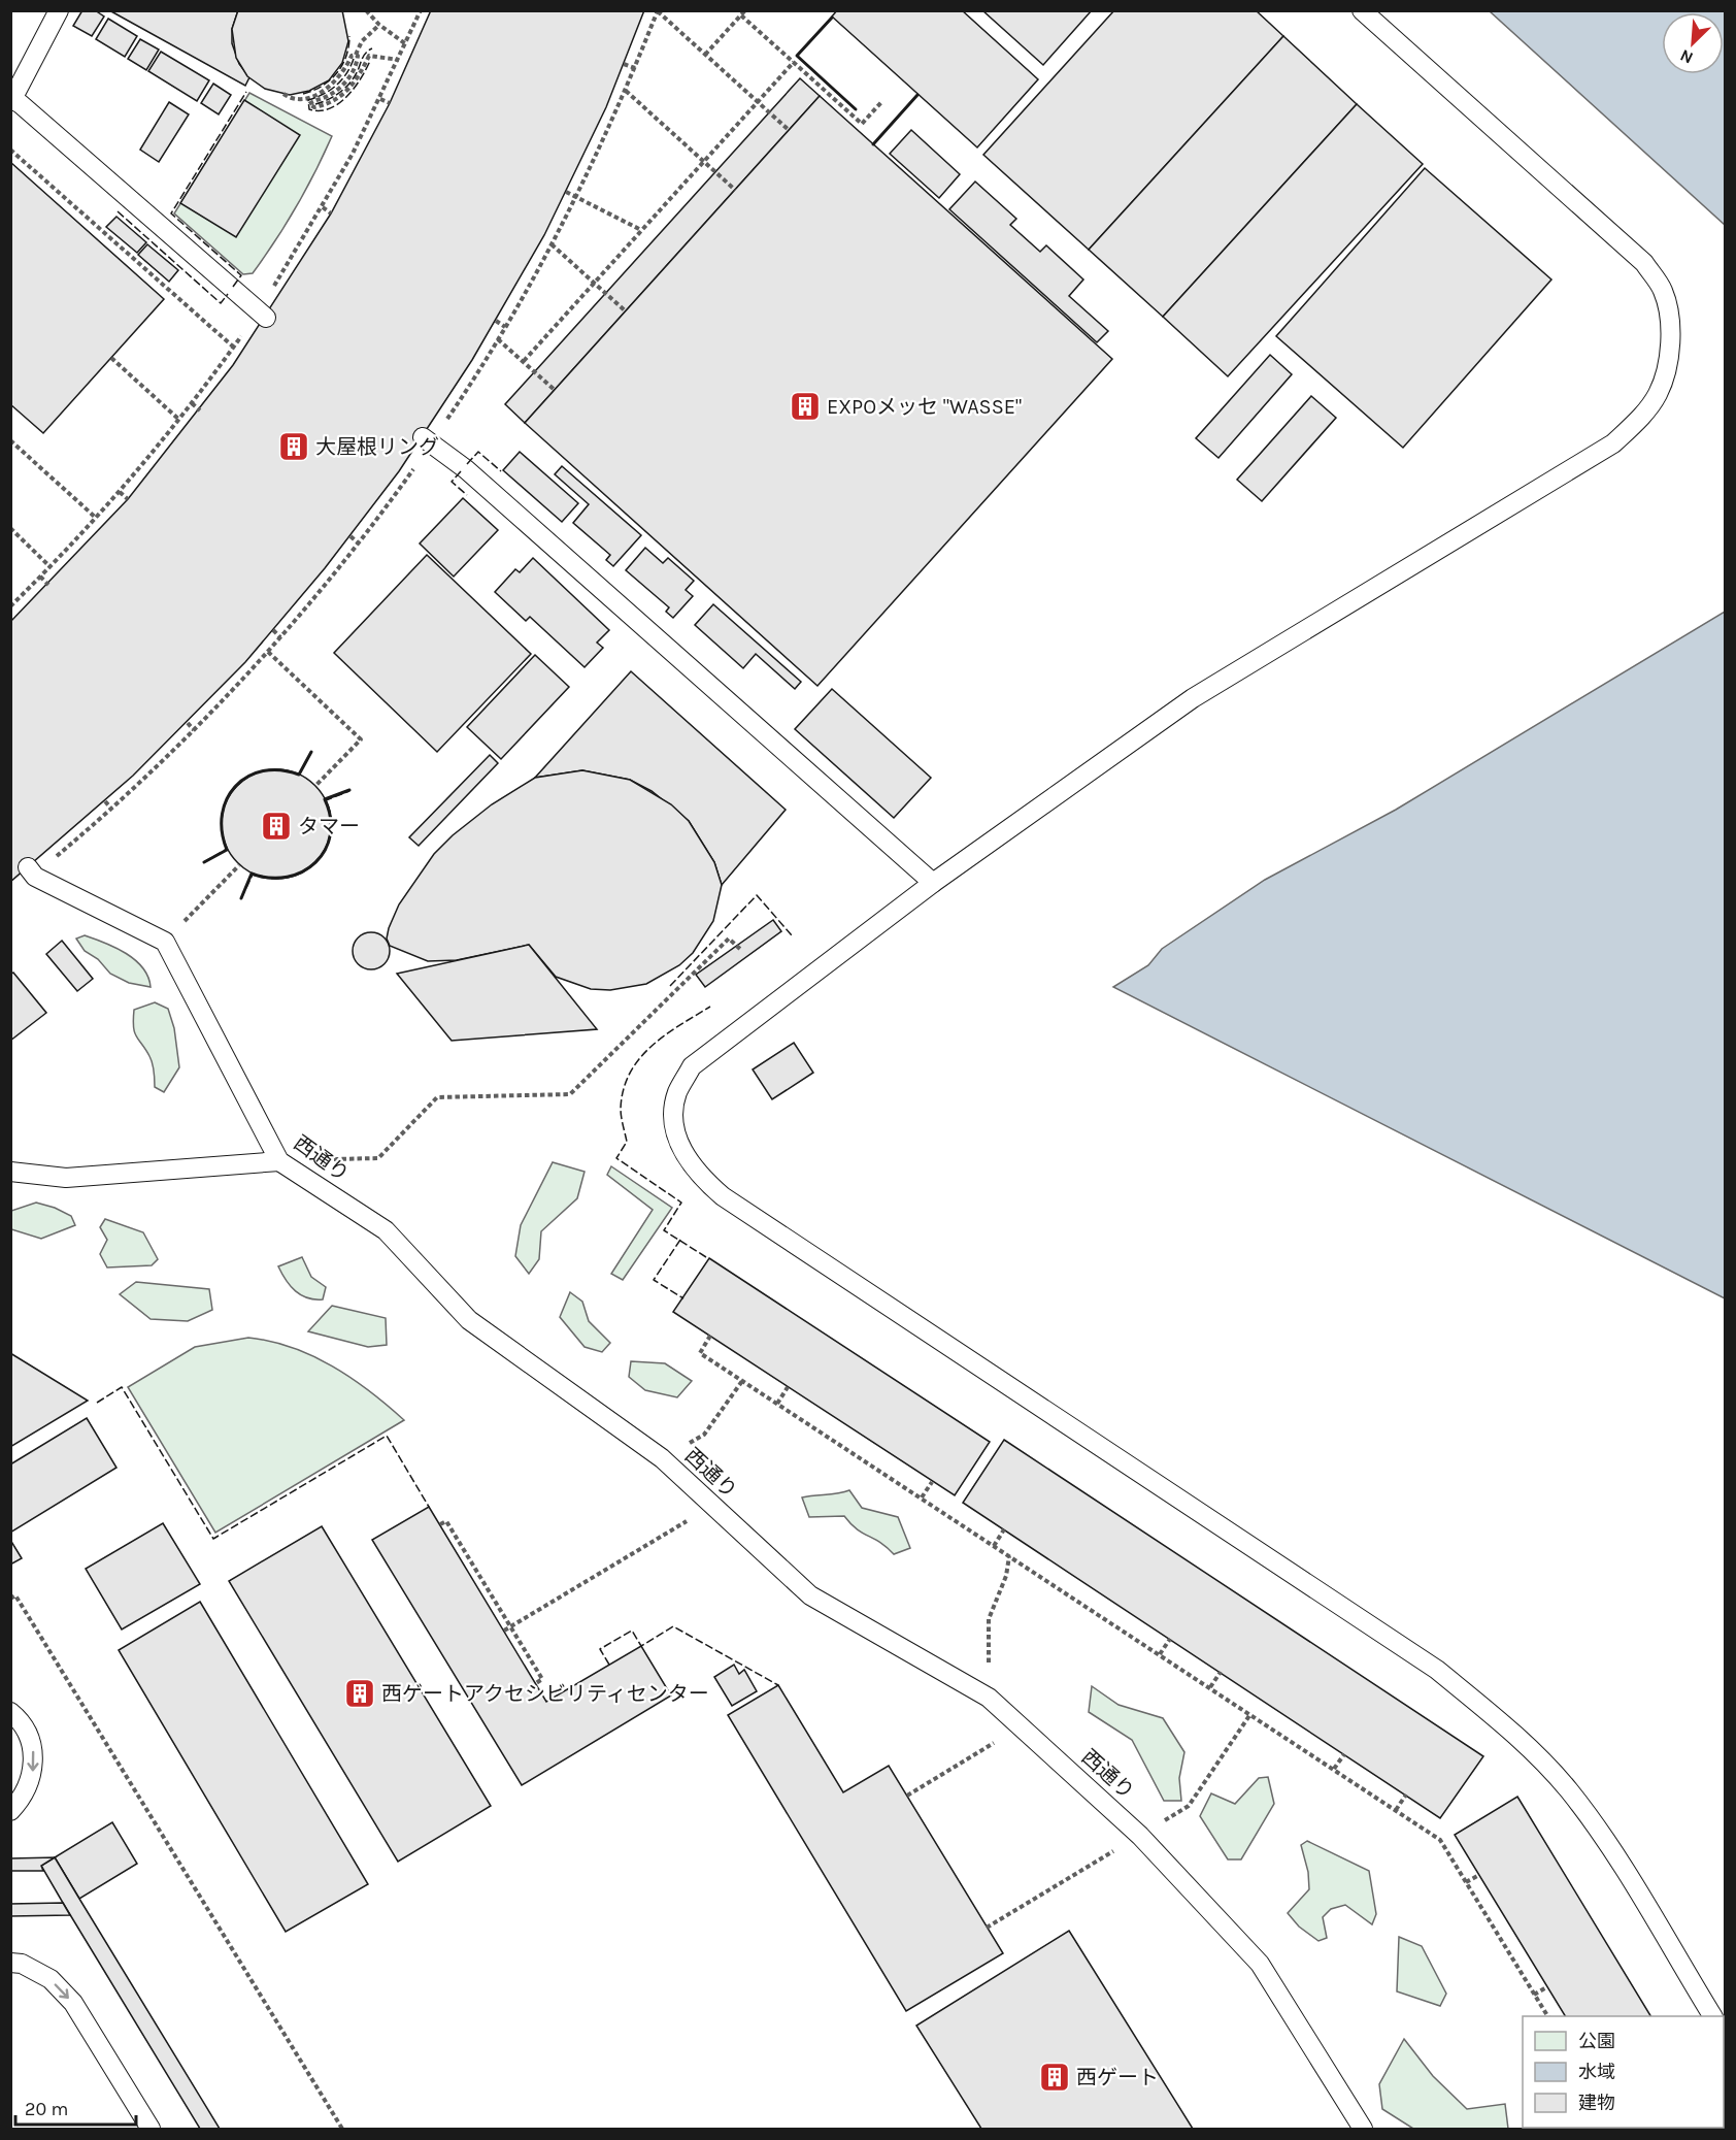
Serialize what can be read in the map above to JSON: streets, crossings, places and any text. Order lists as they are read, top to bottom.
{
  "streets": {
    "lane": ["西通り"]
  },
  "places": {
    "building": [
      "EXPOメッセ \"WASSE\"",
      "大屋根リング",
      "タマー",
      "西ゲートアクセシビリティセンター",
      "西ゲート"
    ]
  },
  "legend": ["公園", "水域", "建物"],
  "scale_bar": "20 m",
  "north": "bottom left"
}
